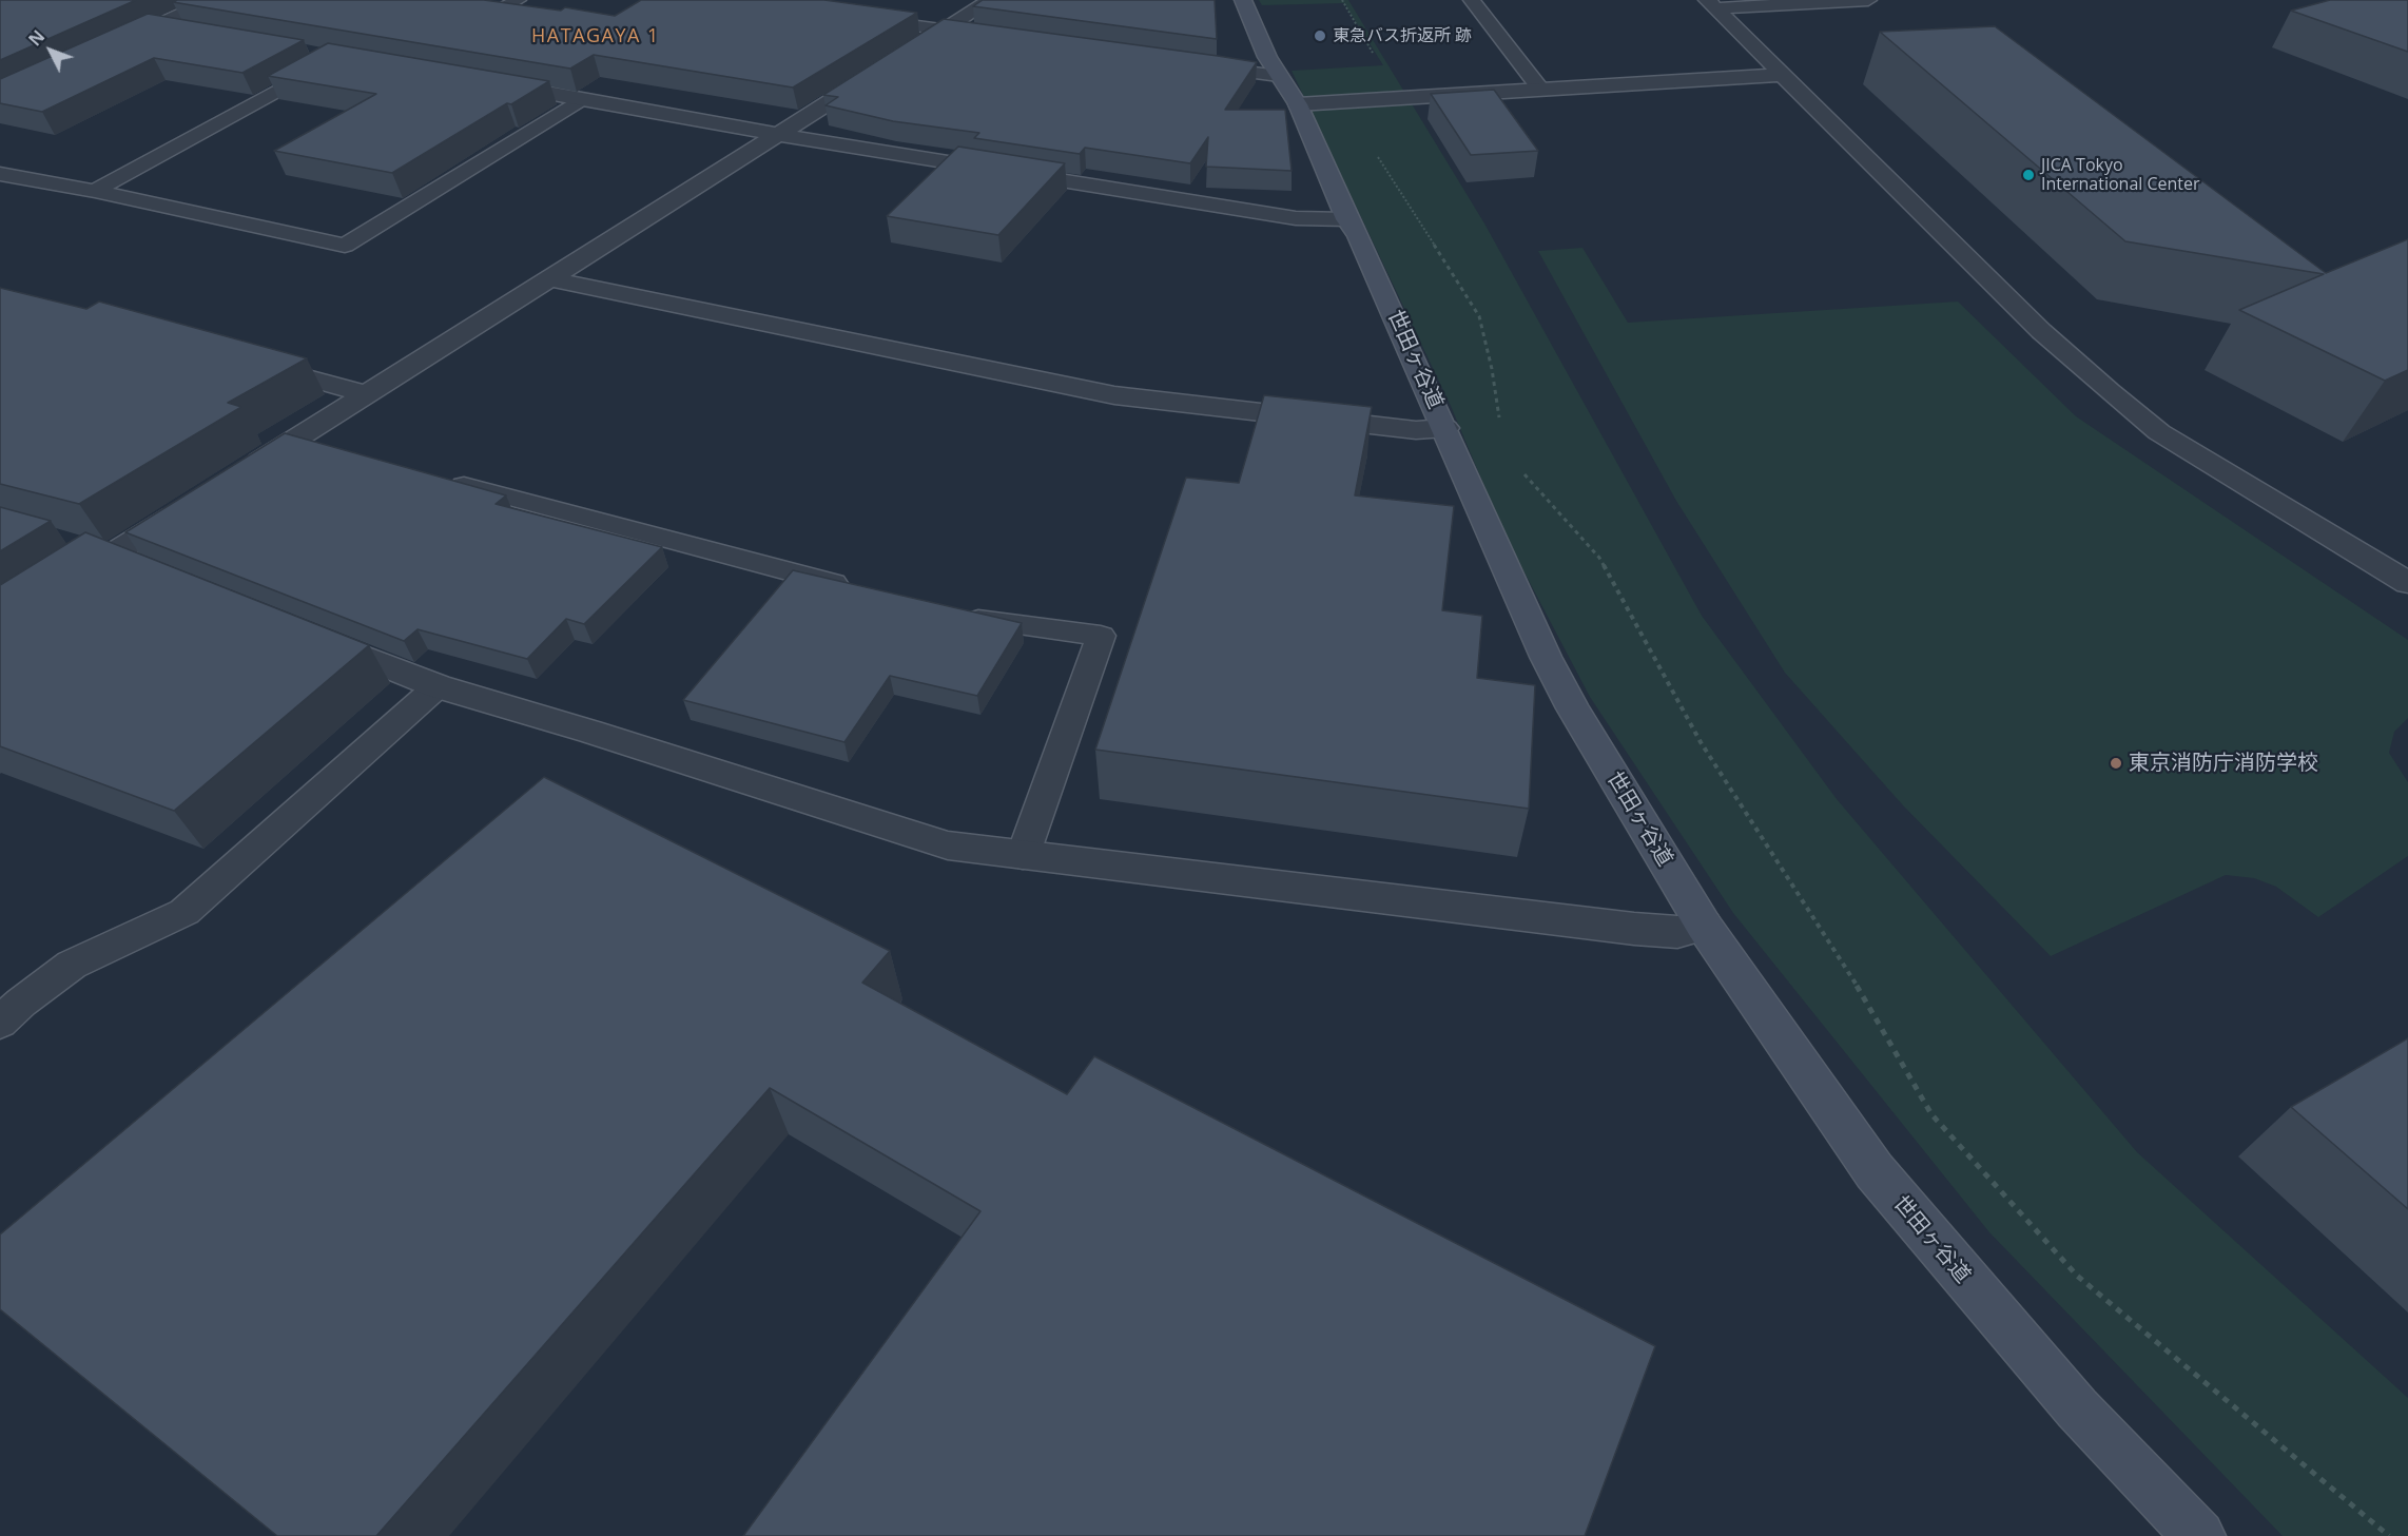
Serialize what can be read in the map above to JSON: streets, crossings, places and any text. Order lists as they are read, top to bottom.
{
  "streets": {
    "street": ["世田ヶ谷道"]
  },
  "districts": ["HATAGAYA 1"],
  "places": ["東急バス折返所 跡", "JICA Tokyo International Center", "東京消防庁消防学校"],
  "north": "top left"
}
